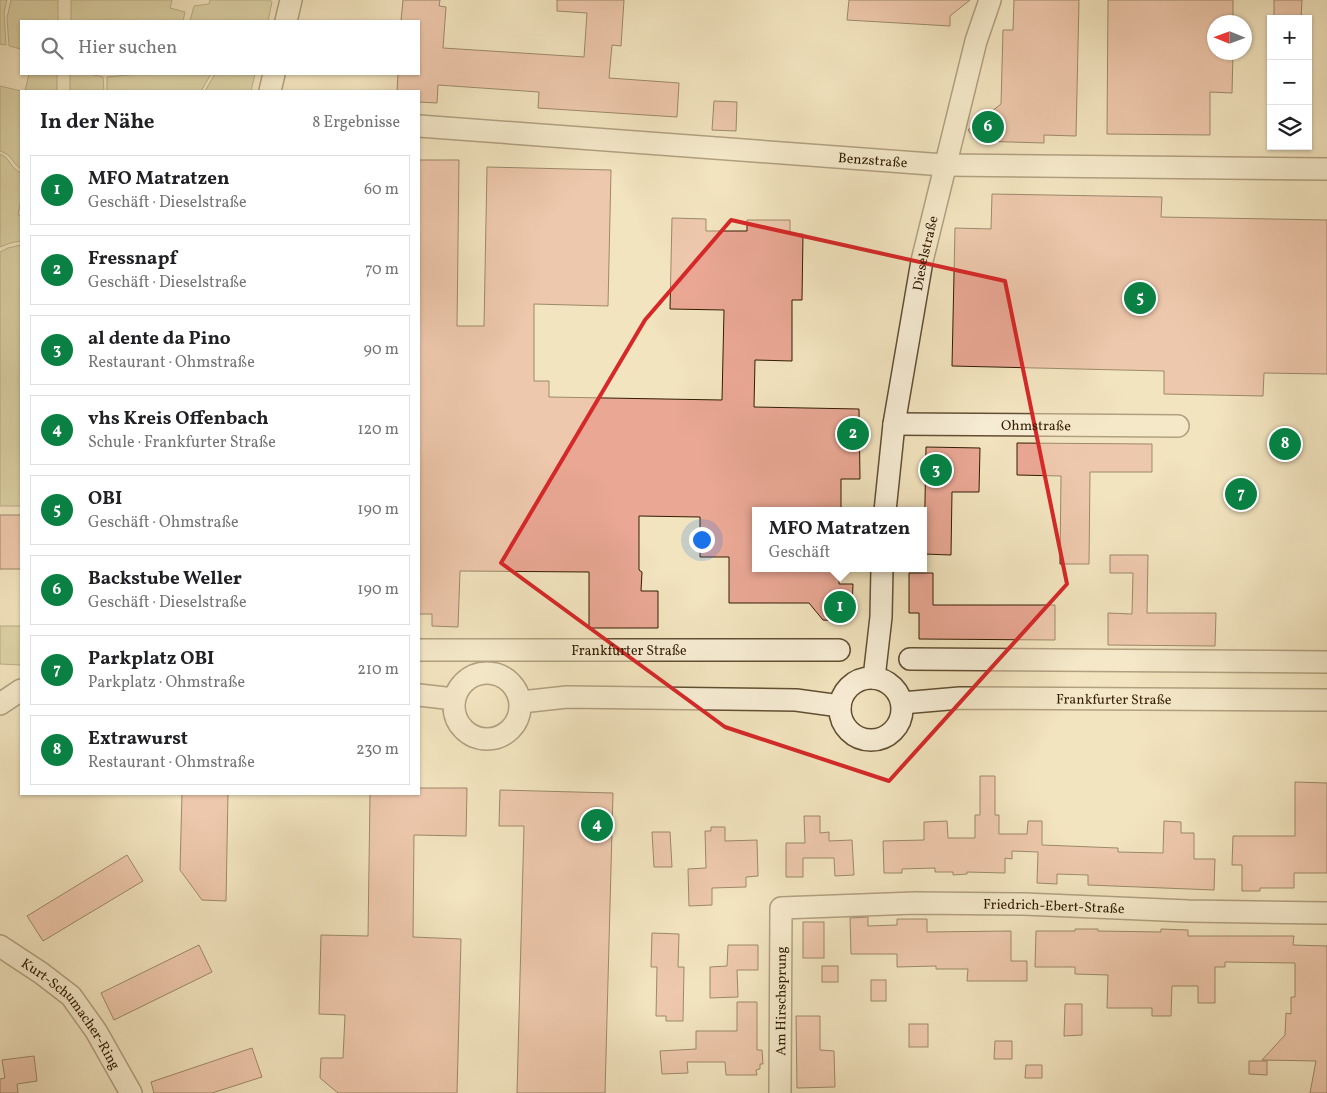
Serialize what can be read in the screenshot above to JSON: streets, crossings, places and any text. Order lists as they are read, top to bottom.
{
  "streets": {
    "street": [
      "Benzstraße",
      "Dieselstraße",
      "Ohmstraße",
      "Frankfurter Straße",
      "Friedrich-Ebert-Straße",
      "Am Hirschsprung",
      "Kurt-Schumacher-Ring"
    ]
  },
  "crossings": [
    ["Benzstraße", "Dieselstraße"],
    ["Dieselstraße", "Ohmstraße"],
    ["Friedrich-Ebert-Straße", "Am Hirschsprung"]
  ],
  "north": "left",
  "page": {
    "map_buttons": ["+", "−"],
    "search": "Hier suchen",
    "heading": ["In der Nähe", "8 Ergebnisse"],
    "pins": [
      "6",
      "5",
      "2",
      "8",
      "3",
      "7",
      "1",
      "4"
    ],
    "list": [
      {
        "mark": "1",
        "name": "MFO Matratzen",
        "note": "Geschäft · Dieselstraße",
        "value": "60 m"
      },
      {
        "mark": "2",
        "name": "Fressnapf",
        "note": "Geschäft · Dieselstraße",
        "value": "70 m"
      },
      {
        "mark": "3",
        "name": "al dente da Pino",
        "note": "Restaurant · Ohmstraße",
        "value": "90 m"
      },
      {
        "mark": "4",
        "name": "vhs Kreis Offenbach",
        "note": "Schule · Frankfurter Straße",
        "value": "120 m"
      },
      {
        "mark": "5",
        "name": "OBI",
        "note": "Geschäft · Ohmstraße",
        "value": "190 m"
      },
      {
        "mark": "6",
        "name": "Backstube Weller",
        "note": "Geschäft · Dieselstraße",
        "value": "190 m"
      },
      {
        "mark": "7",
        "name": "Parkplatz OBI",
        "note": "Parkplatz · Ohmstraße",
        "value": "210 m"
      },
      {
        "mark": "8",
        "name": "Extrawurst",
        "note": "Restaurant · Ohmstraße",
        "value": "230 m"
      }
    ],
    "popup": ["MFO Matratzen", "Geschäft"]
  }
}
